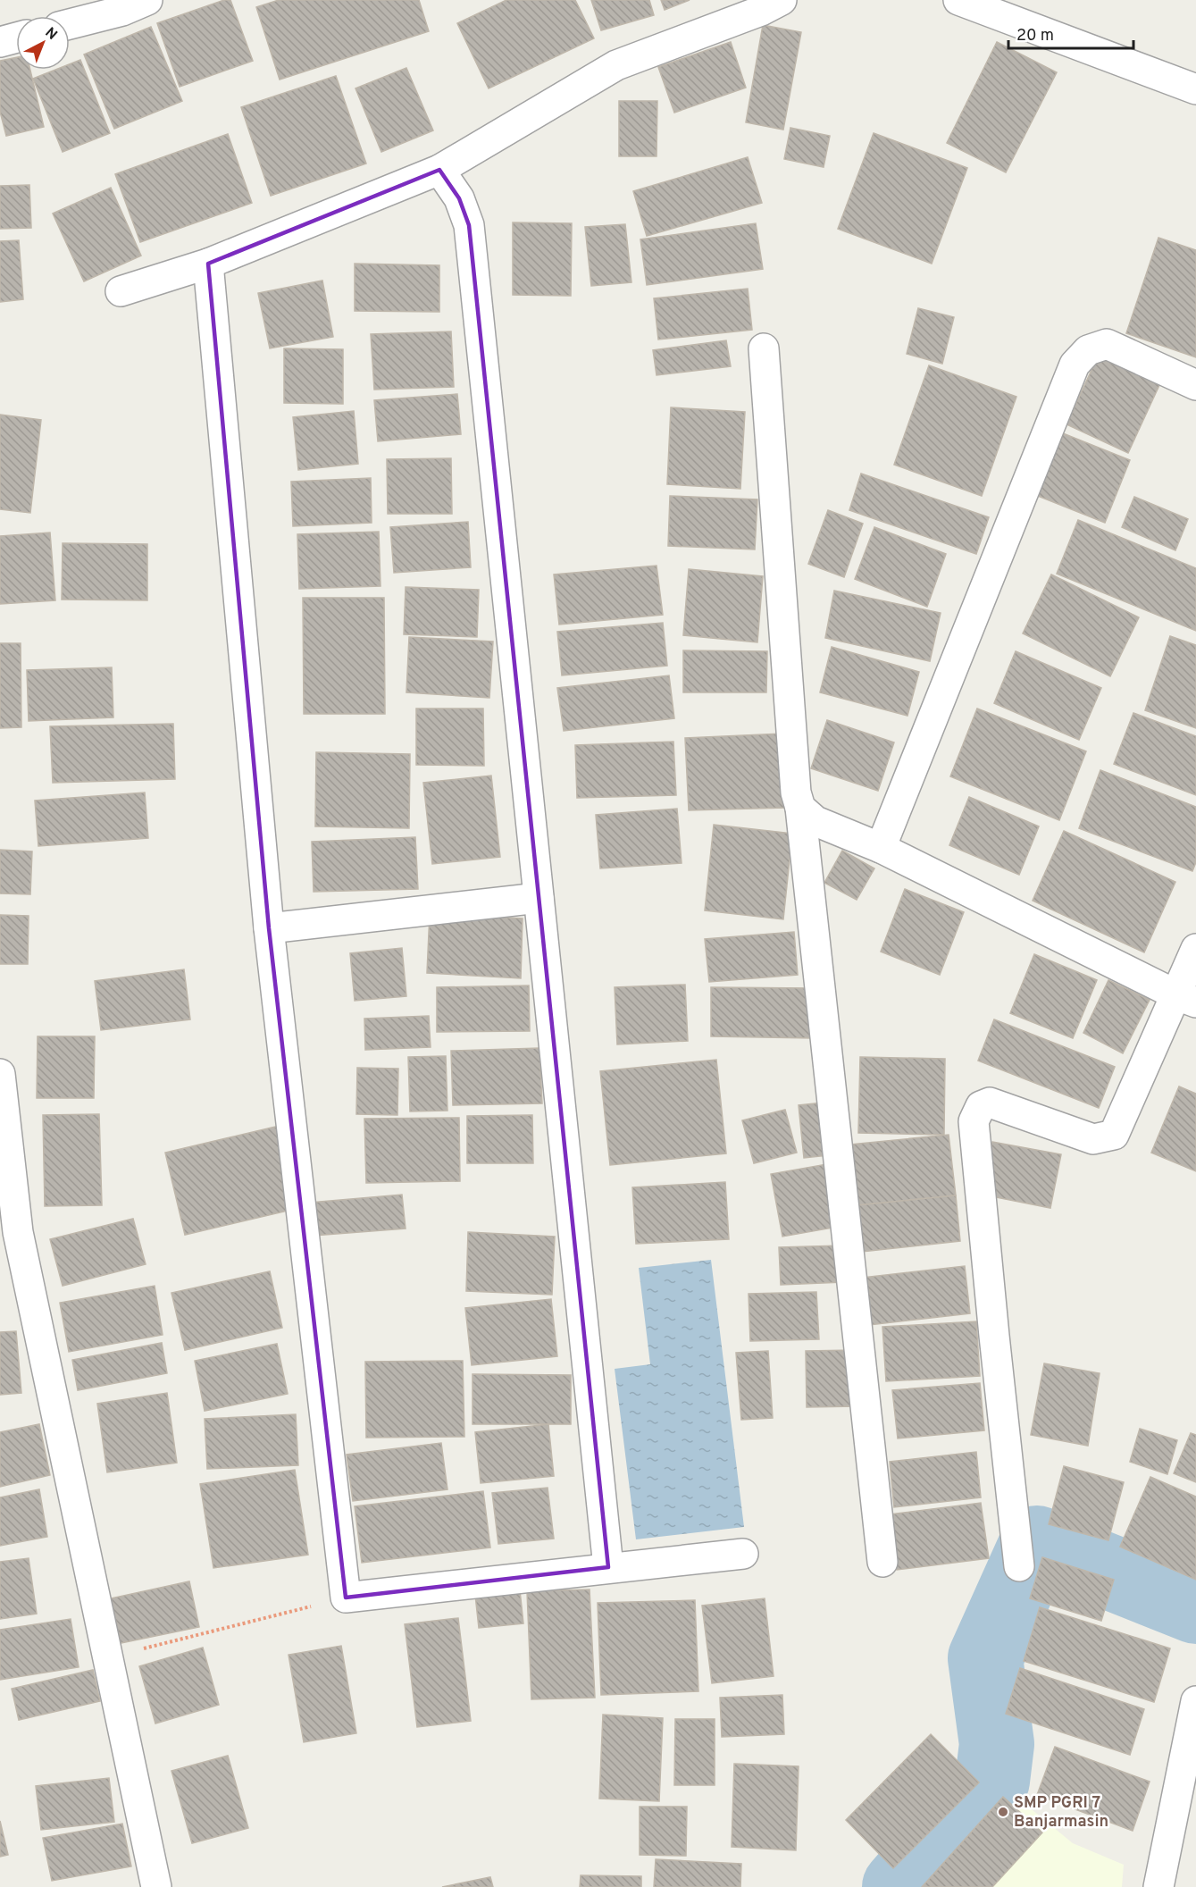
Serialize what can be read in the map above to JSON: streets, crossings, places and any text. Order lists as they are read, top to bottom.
{
  "places": ["SMP PGRI 7 Banjarmasin"],
  "scale_bar": "20 m",
  "north": "top right"
}
